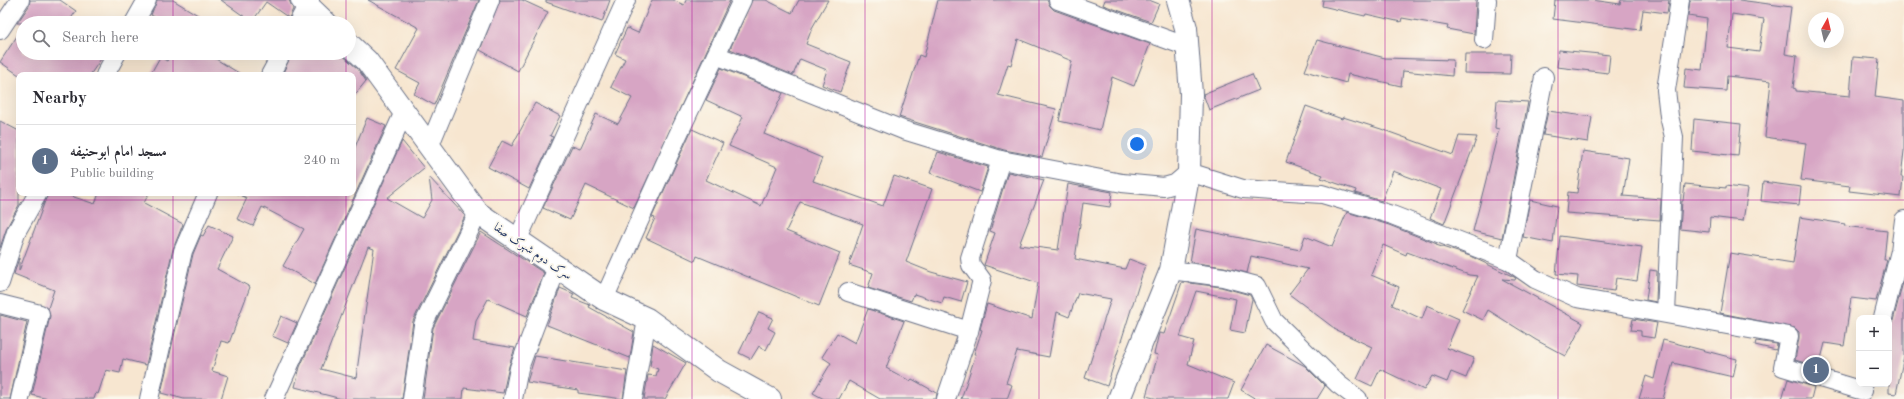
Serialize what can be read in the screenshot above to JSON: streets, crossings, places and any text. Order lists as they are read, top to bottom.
{
  "streets": {
    "street": ["سرک دوم شهرک صفا"]
  },
  "north": "top",
  "page": {
    "search": "Search here",
    "heading": "Nearby",
    "list": [
      {
        "mark": "1",
        "name": "مسجد امام ابوحنیفه",
        "note": "Public building",
        "value": "240 m"
      }
    ],
    "map_buttons": ["+", "−"],
    "pins": "1"
  }
}
